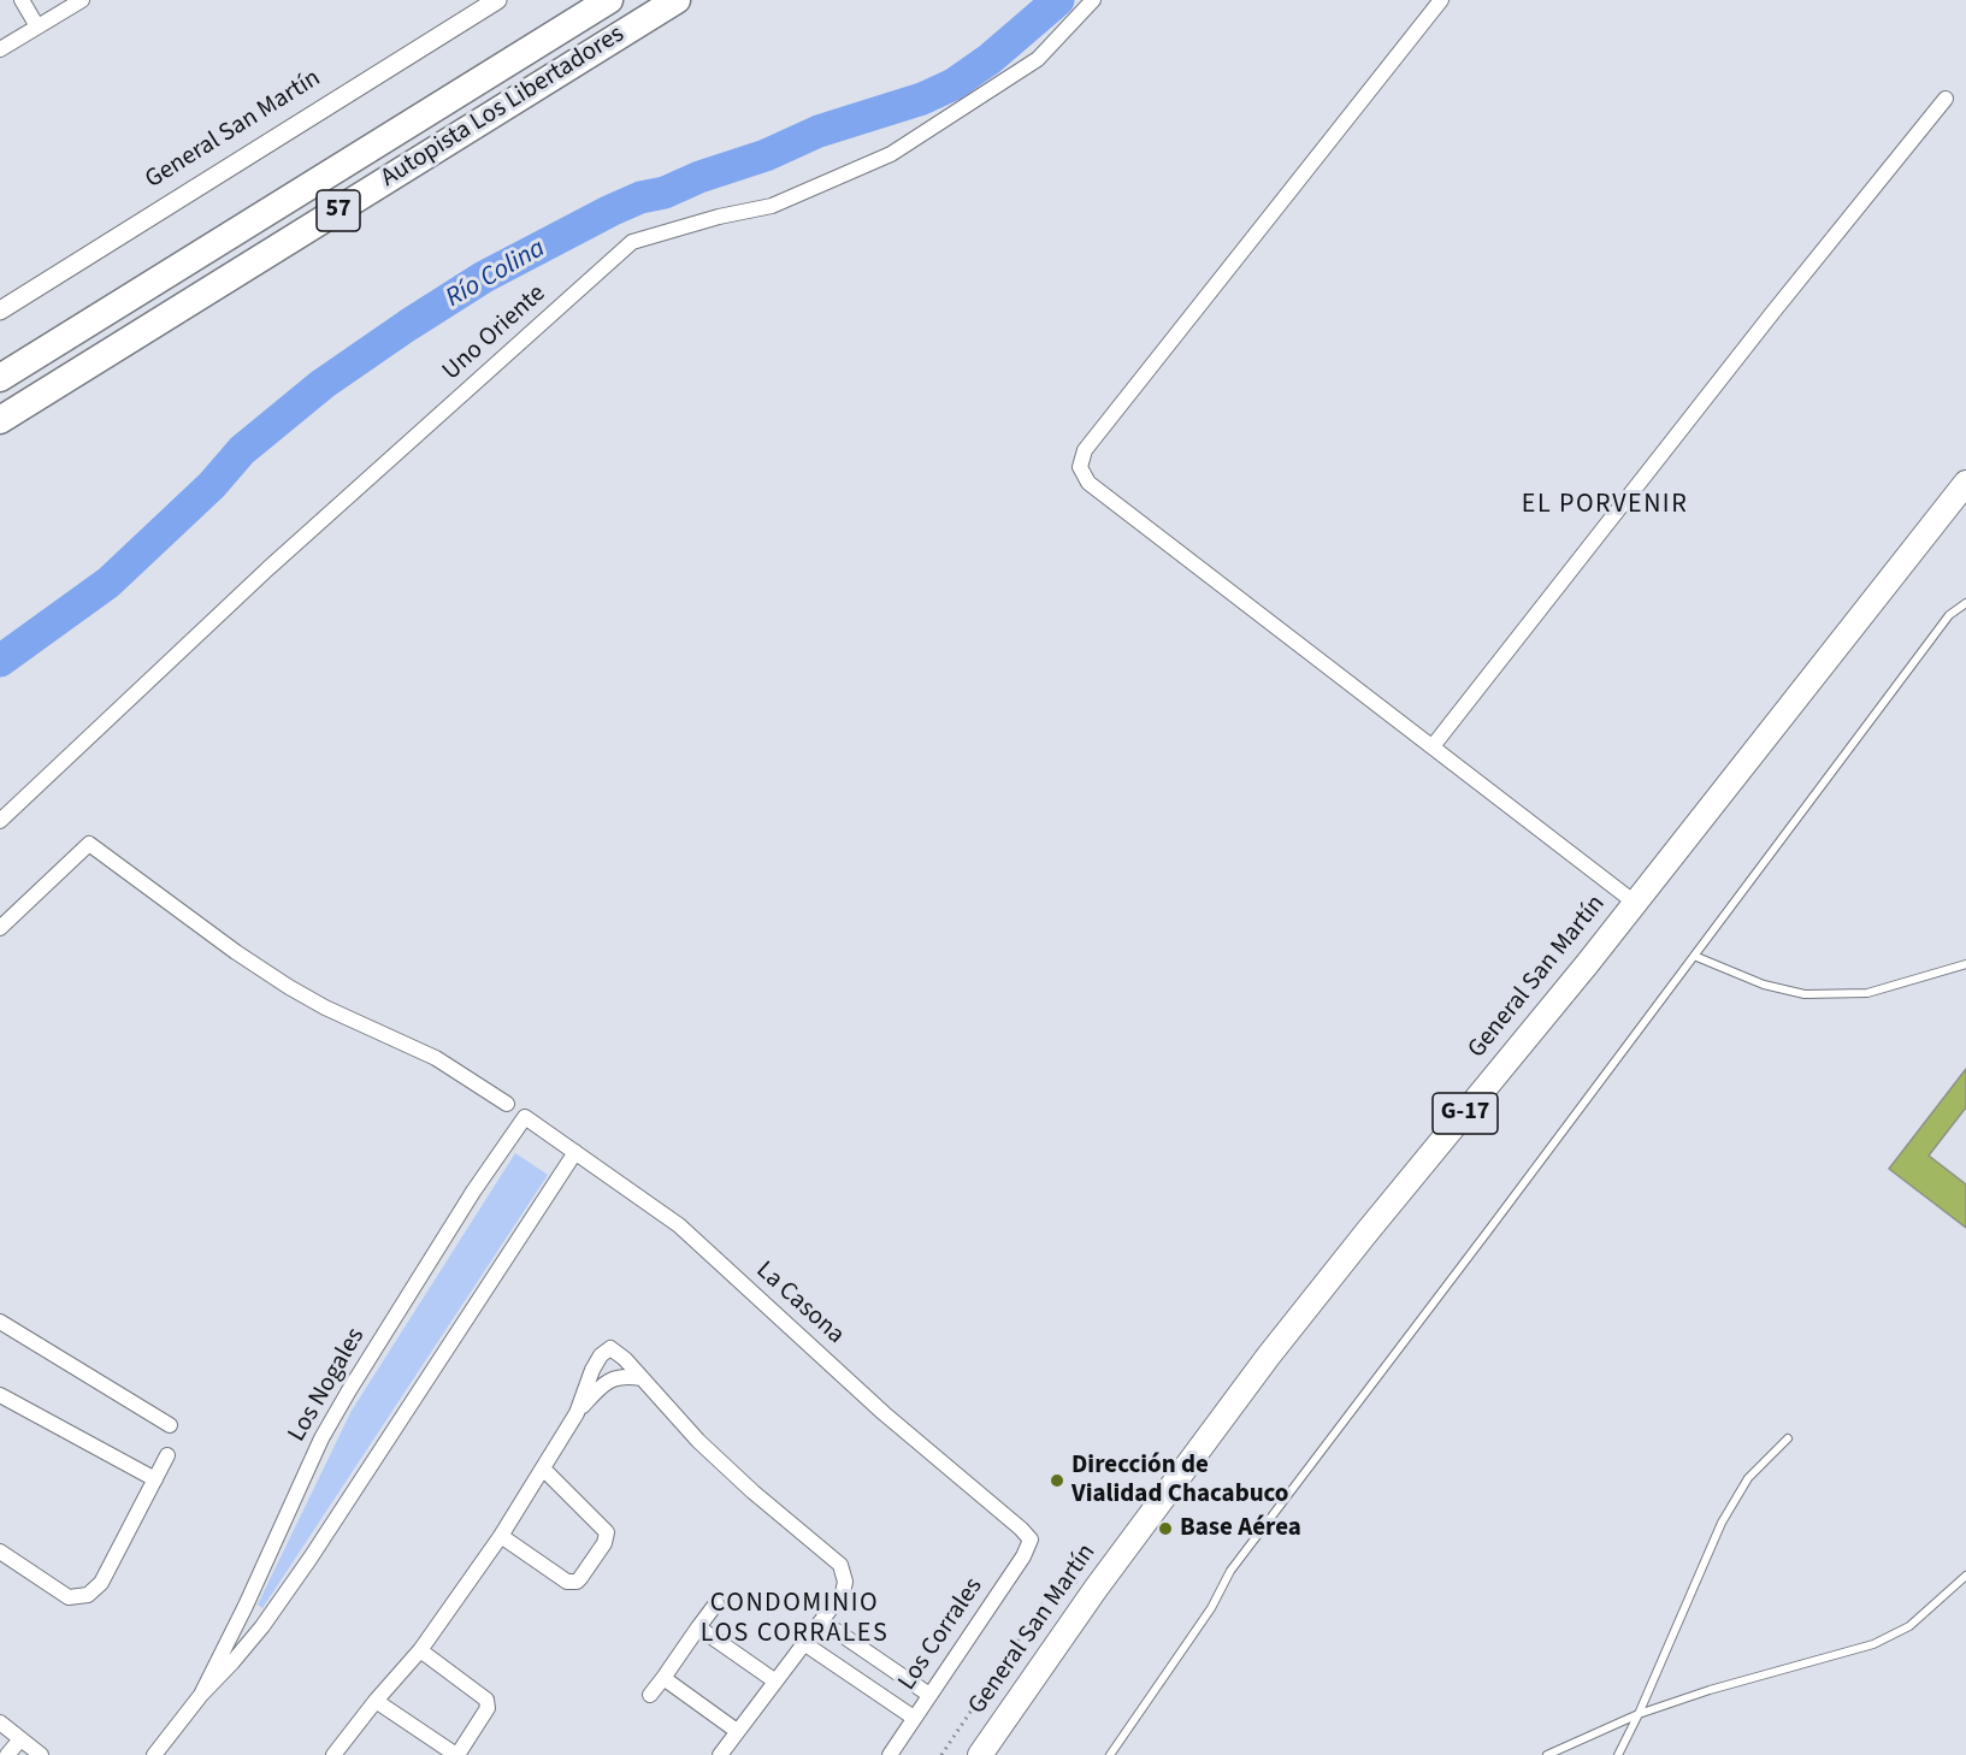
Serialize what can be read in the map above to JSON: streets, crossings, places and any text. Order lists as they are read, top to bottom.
{
  "streets": {
    "highway": ["Autopista Los Libertadores", "57"],
    "main road": ["General San Martín", "G-17"],
    "street": [
      "Uno Oriente",
      "La Casona",
      "Los Nogales",
      "Los Corrales"
    ]
  },
  "crossings": [
    ["La Casona", "Los Nogales"],
    ["La Casona", "Los Corrales"]
  ],
  "districts": ["EL PORVENIR", "CONDOMINIO LOS CORRALES"],
  "water": ["Río Colina"],
  "places": ["Dirección de Vialidad Chacabuco", "Base Aérea"]
}
